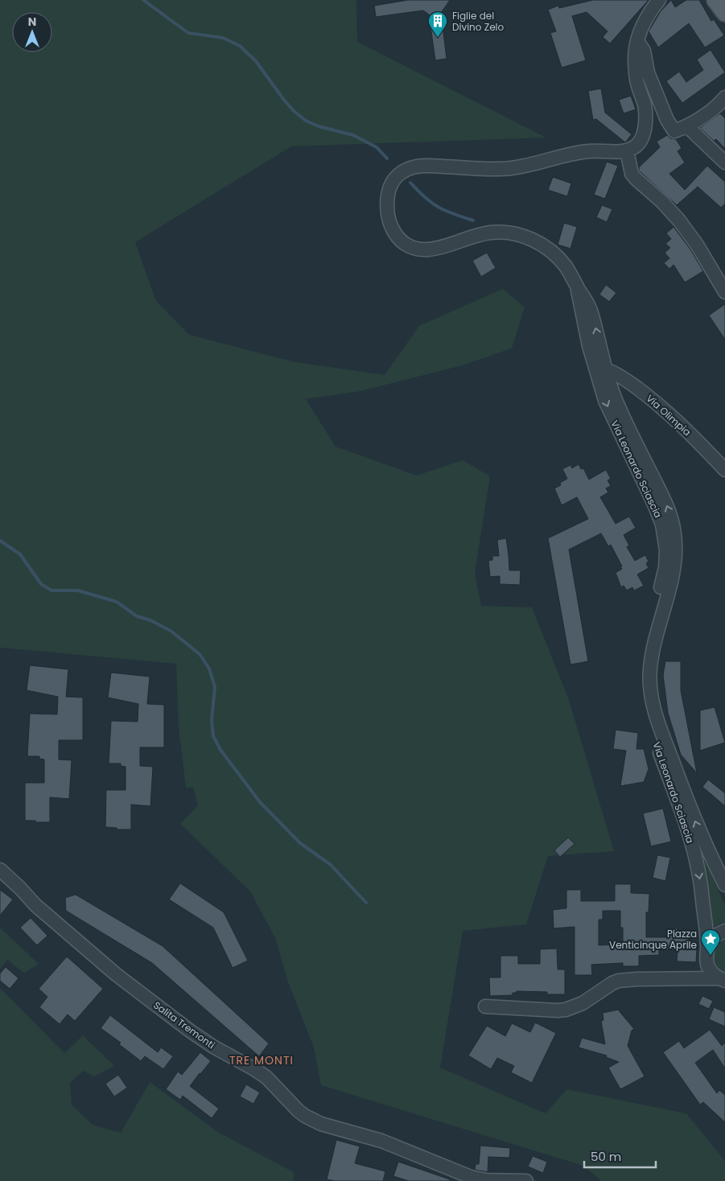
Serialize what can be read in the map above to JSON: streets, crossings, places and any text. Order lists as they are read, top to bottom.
{
  "streets": {
    "street": ["Via Olimpia", "Via Leonardo Sciascia", "Salita Tremonti"]
  },
  "crossings": [
    ["Via Olimpia", "Via Leonardo Sciascia"]
  ],
  "districts": ["TRE MONTI"],
  "places": {
    "building": ["Figlie del Divino Zelo"],
    "place": ["Piazza Venticinque Aprile"]
  },
  "scale_bar": "50 m",
  "north": "top"
}
